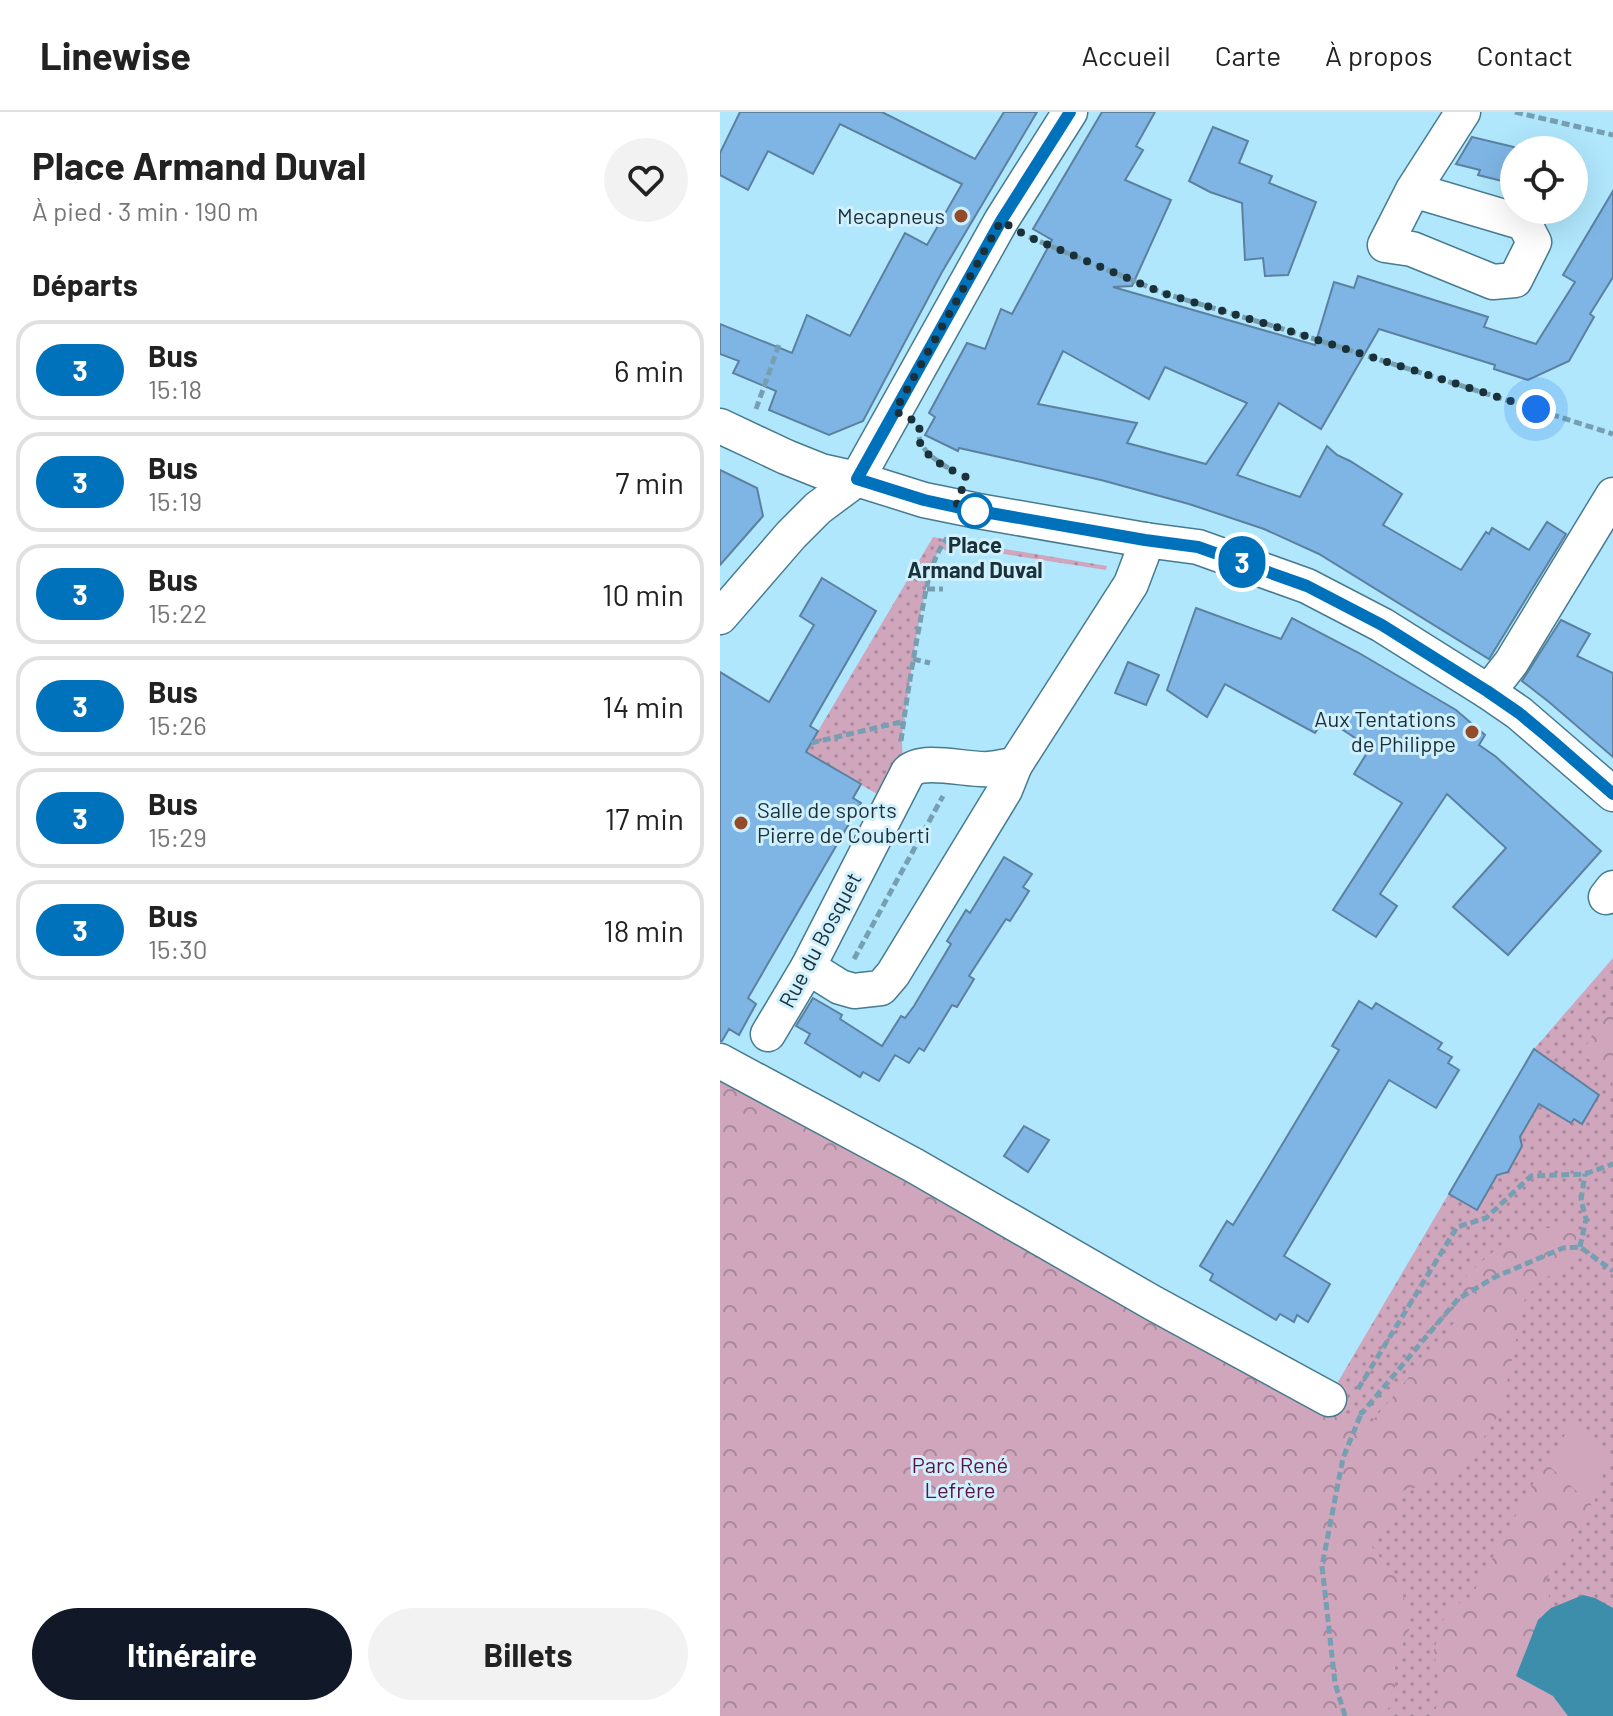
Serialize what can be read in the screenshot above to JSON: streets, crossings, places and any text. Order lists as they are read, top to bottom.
{
  "streets": {
    "street": ["Rue du Bosquet"]
  },
  "parks": ["Parc René Lefrère"],
  "places": [
    "Mecapneus",
    "Place Armand Duval",
    "Aux Tentations de Philippe",
    "Salle de sports Pierre de Couberti"
  ],
  "lines": ["bus line 3"],
  "page": {
    "header": "Linewise",
    "nav": [
      "Accueil",
      "Carte",
      "À propos",
      "Contact"
    ],
    "heading": [
      ["Place Armand Duval", "À pied · 3 min · 190 m"],
      "Départs"
    ],
    "on_map": "3",
    "list": [
      {
        "mark": "3",
        "name": "Bus",
        "note": "15:18",
        "value": "6 min"
      },
      {
        "mark": "3",
        "name": "Bus",
        "note": "15:19",
        "value": "7 min"
      },
      {
        "mark": "3",
        "name": "Bus",
        "note": "15:22",
        "value": "10 min"
      },
      {
        "mark": "3",
        "name": "Bus",
        "note": "15:26",
        "value": "14 min"
      },
      {
        "mark": "3",
        "name": "Bus",
        "note": "15:29",
        "value": "17 min"
      },
      {
        "mark": "3",
        "name": "Bus",
        "note": "15:30",
        "value": "18 min"
      }
    ],
    "buttons": ["Itinéraire", "Billets"]
  }
}
